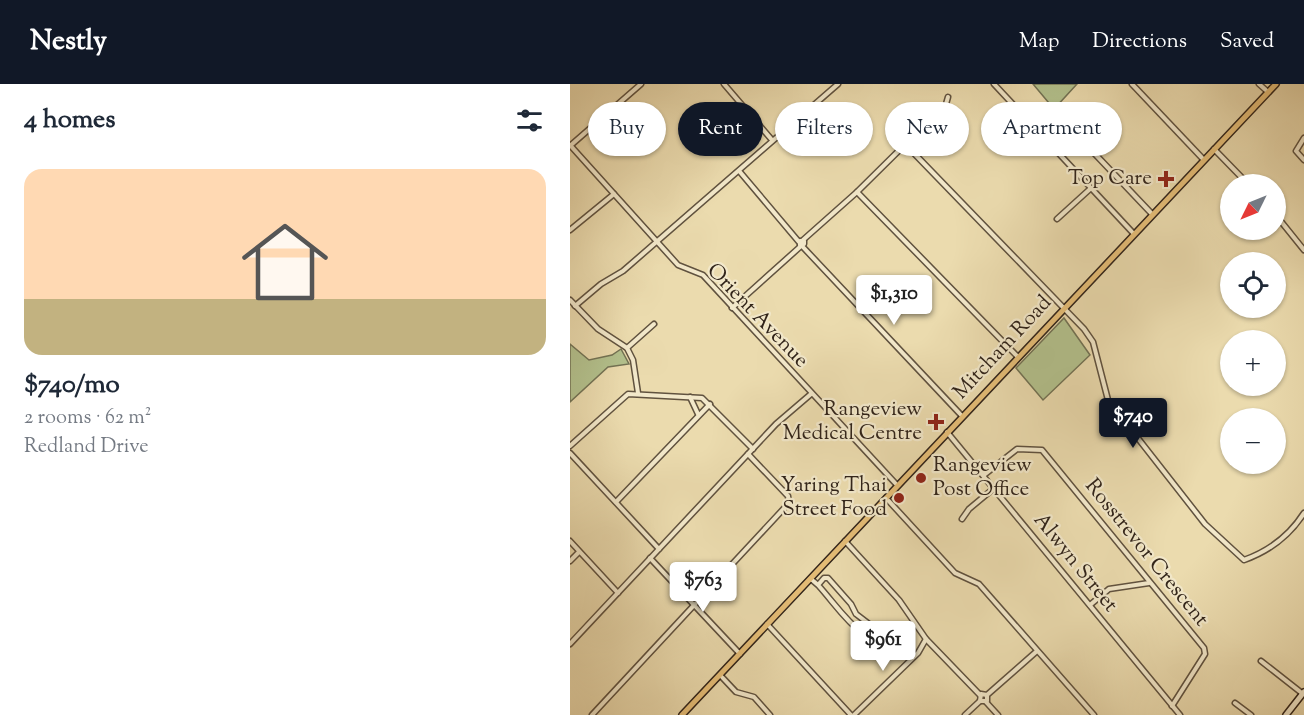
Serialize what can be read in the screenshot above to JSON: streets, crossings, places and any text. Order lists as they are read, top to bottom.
{
  "streets": {
    "main road": ["Mitcham Road"],
    "street": ["Orient Avenue", "Rosstrevor Crescent", "Alwyn Street"]
  },
  "crossings": [
    ["Orient Avenue", "Mitcham Road"],
    ["Mitcham Road", "Alwyn Street"],
    ["Rosstrevor Crescent", "Alwyn Street"]
  ],
  "places": {
    "health": ["Top Care", "Rangeview Medical Centre"],
    "other": ["Rangeview Post Office", "Yaring Thai Street Food"]
  },
  "north": "bottom left",
  "page": {
    "header": "Nestly",
    "nav": ["Map", "Directions", "Saved"],
    "heading": "4 homes",
    "chip": [
      "Buy",
      "Rent",
      "Filters",
      "New",
      "Apartment"
    ],
    "list": [
      {
        "name": "$740/mo",
        "note": "2 rooms · 62 m² · Redland Drive"
      }
    ],
    "map_buttons": ["+", "−"],
    "price": [
      "$1,310",
      "$740",
      "$763",
      "$961"
    ]
  }
}
